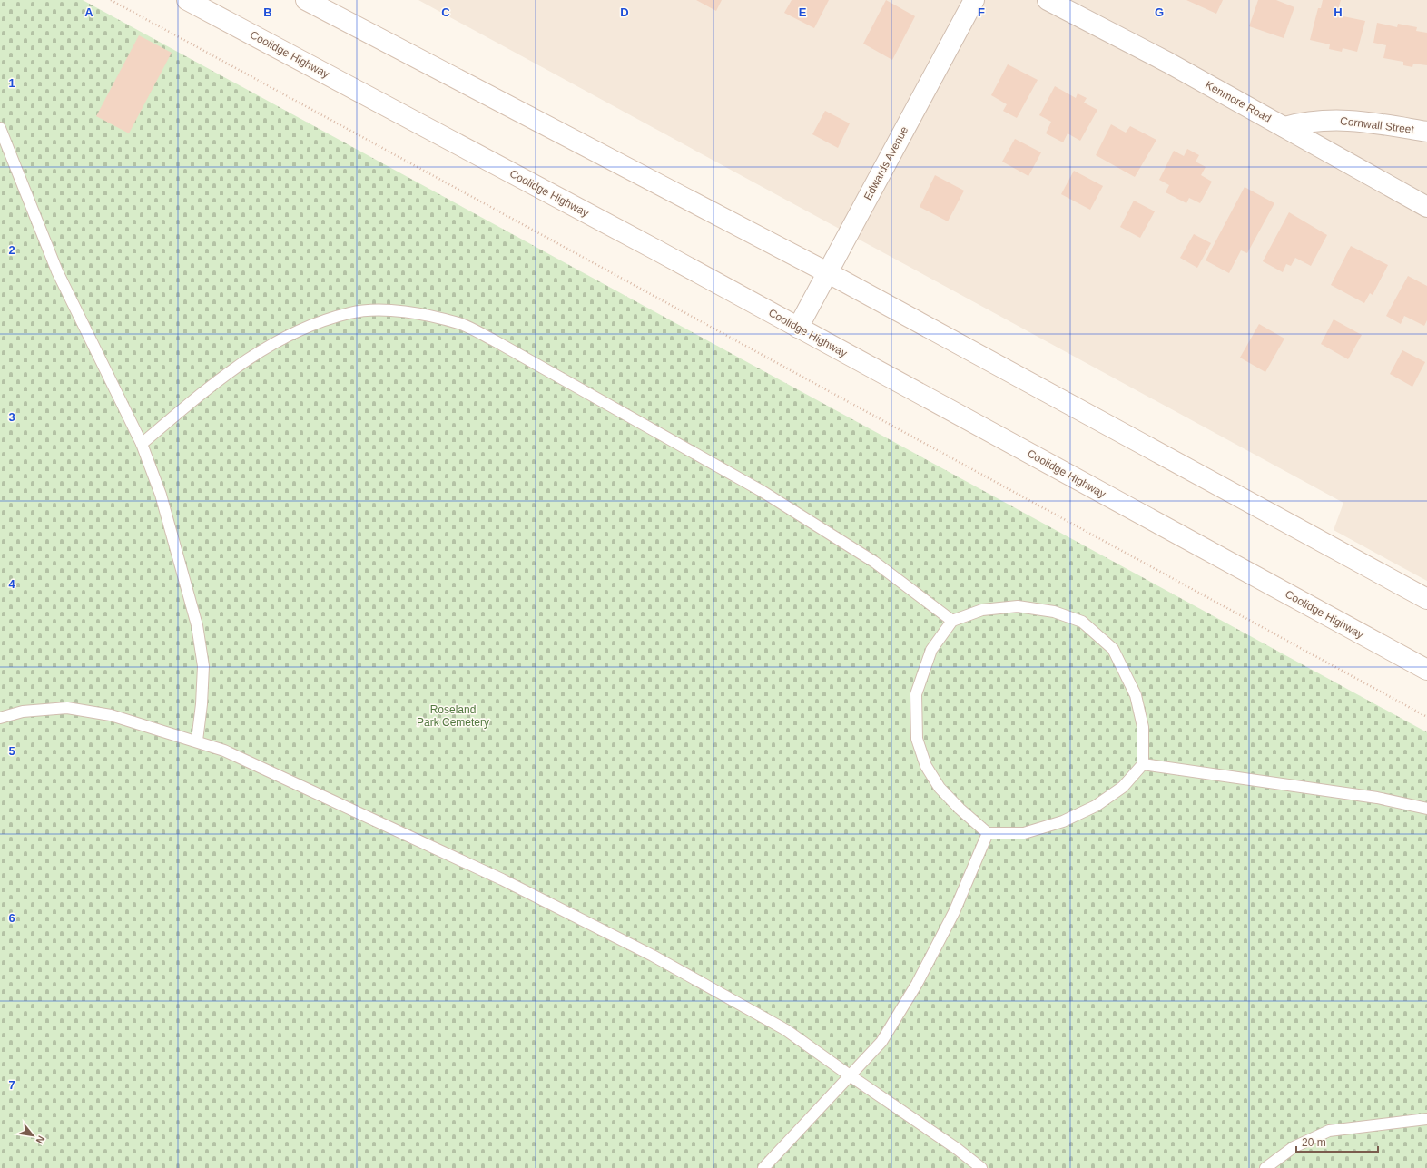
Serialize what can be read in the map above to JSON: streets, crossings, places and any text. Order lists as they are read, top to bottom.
{
  "streets": {
    "main road": [
      "Coolidge Highway",
      "Kenmore Road",
      "Cornwall Street",
      "Edwards Avenue"
    ]
  },
  "crossings": [
    ["Coolidge Highway", "Edwards Avenue"],
    ["Kenmore Road", "Cornwall Street"]
  ],
  "parks": ["Roseland Park Cemetery"],
  "scale_bar": "20 m",
  "north": "bottom right",
  "grid": {
    "columns": [
      "A",
      "B",
      "C",
      "D",
      "E",
      "F",
      "G",
      "H"
    ],
    "rows": [
      "1",
      "2",
      "3",
      "4",
      "5",
      "6",
      "7"
    ]
  }
}
